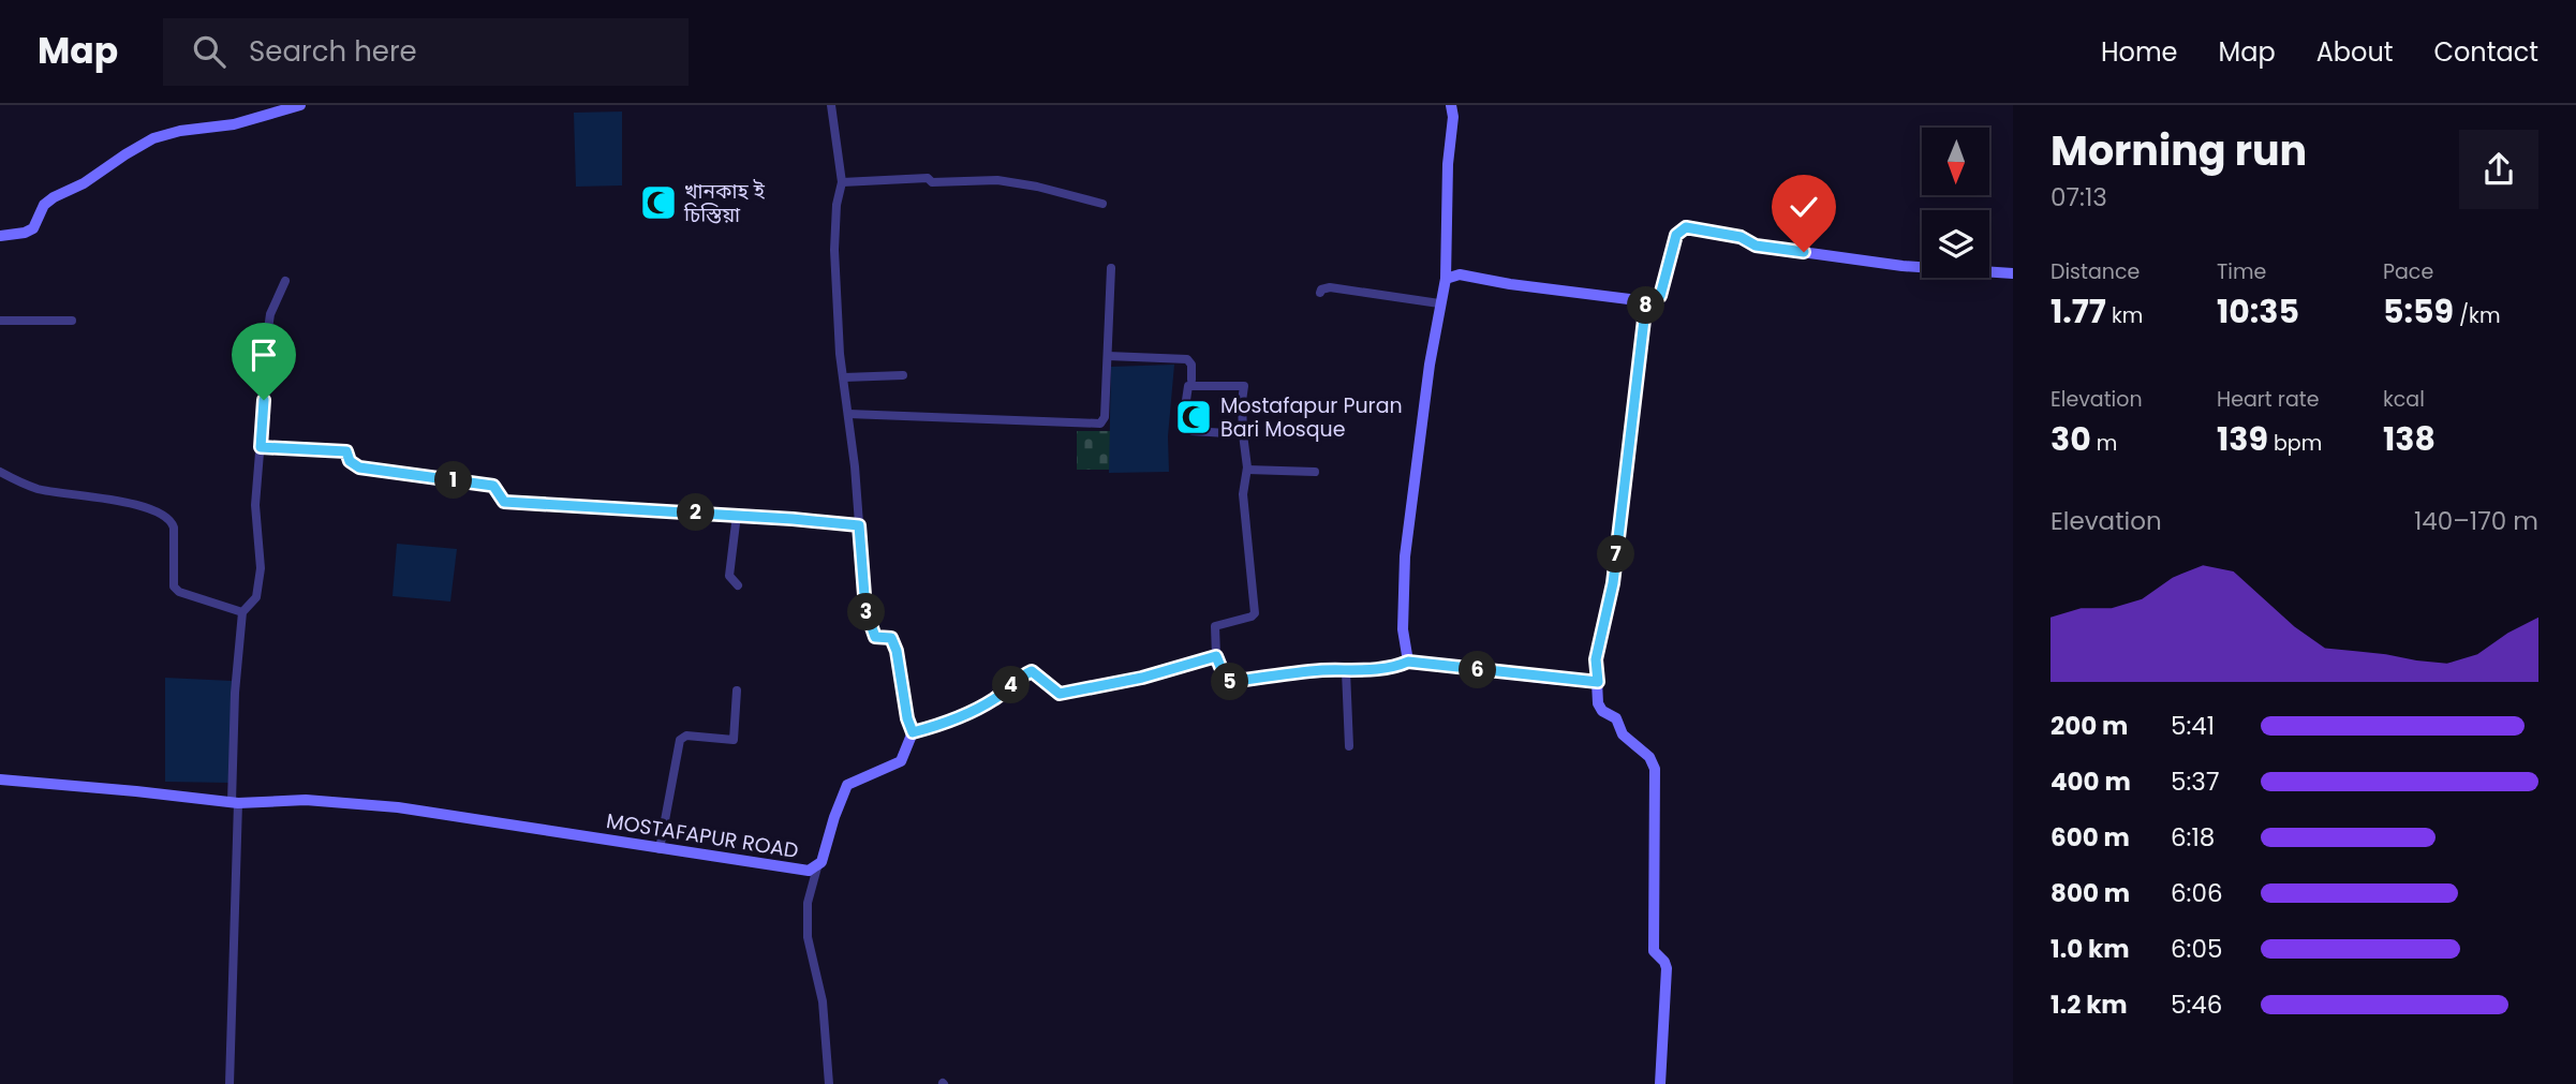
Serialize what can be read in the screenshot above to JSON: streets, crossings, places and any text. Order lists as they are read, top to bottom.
{
  "streets": {
    "street": ["MOSTAFAPUR ROAD"]
  },
  "places": {
    "mosque": ["খানকাহ ই চিস্তিয়া", "Mostafapur Puran Bari Mosque"]
  },
  "north": "bottom",
  "page": {
    "header": "Map",
    "search": "Search here",
    "nav": [
      "Home",
      "Map",
      "About",
      "Contact"
    ],
    "heading": ["Morning run", "07:13"],
    "stats": [
      ["Distance", "1.77 km"],
      ["Time", "10:35"],
      ["Pace", "5:59 /km"],
      ["Elevation", "30 m"],
      ["Heart rate", "139 bpm"],
      ["kcal", "138"]
    ],
    "pins": [
      "8",
      "1",
      "2",
      "7",
      "3",
      "6",
      "5",
      "4"
    ],
    "chart": ["Elevation", "140–170 m"],
    "list": [
      {
        "name": "200 m",
        "note": "5:41"
      },
      {
        "name": "400 m",
        "note": "5:37"
      },
      {
        "name": "600 m",
        "note": "6:18"
      },
      {
        "name": "800 m",
        "note": "6:06"
      },
      {
        "name": "1.0 km",
        "note": "6:05"
      },
      {
        "name": "1.2 km",
        "note": "5:46"
      }
    ]
  }
}
